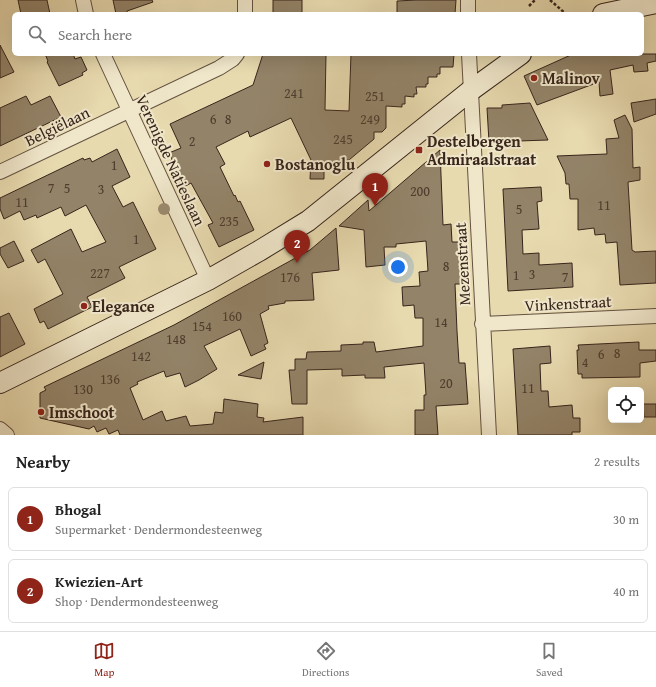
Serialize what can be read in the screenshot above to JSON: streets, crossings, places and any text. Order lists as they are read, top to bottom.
{
  "streets": {
    "street": [
      "Belgiëlaan",
      "Verenigde Natieslaan",
      "Mezenstraat",
      "Vinkenstraat"
    ]
  },
  "crossings": [
    ["Belgiëlaan", "Verenigde Natieslaan"],
    ["Mezenstraat", "Vinkenstraat"]
  ],
  "places": {
    "other": [
      "Malinov",
      "Bostanoglu",
      "Elegance",
      "Imschoot"
    ],
    "transit": ["Destelbergen Admiraalstraat"]
  },
  "house_numbers": [
    "241",
    "251",
    "6",
    "8",
    "249",
    "245",
    "2",
    "1",
    "7",
    "5",
    "3",
    "200",
    "11",
    "11",
    "5",
    "235",
    "1",
    "8",
    "227",
    "3",
    "1",
    "176",
    "7",
    "160",
    "14",
    "154",
    "148",
    "8",
    "6",
    "142",
    "4",
    "136",
    "20",
    "11",
    "130"
  ],
  "page": {
    "search": "Search here",
    "pins": ["1", "2"],
    "heading": ["Nearby", "2 results"],
    "list": [
      {
        "mark": "1",
        "name": "Bhogal",
        "note": "Supermarket · Dendermondesteenweg",
        "value": "30 m"
      },
      {
        "mark": "2",
        "name": "Kwiezien-Art",
        "note": "Shop · Dendermondesteenweg",
        "value": "40 m"
      }
    ],
    "nav": ["Map", "Directions", "Saved"]
  }
}
